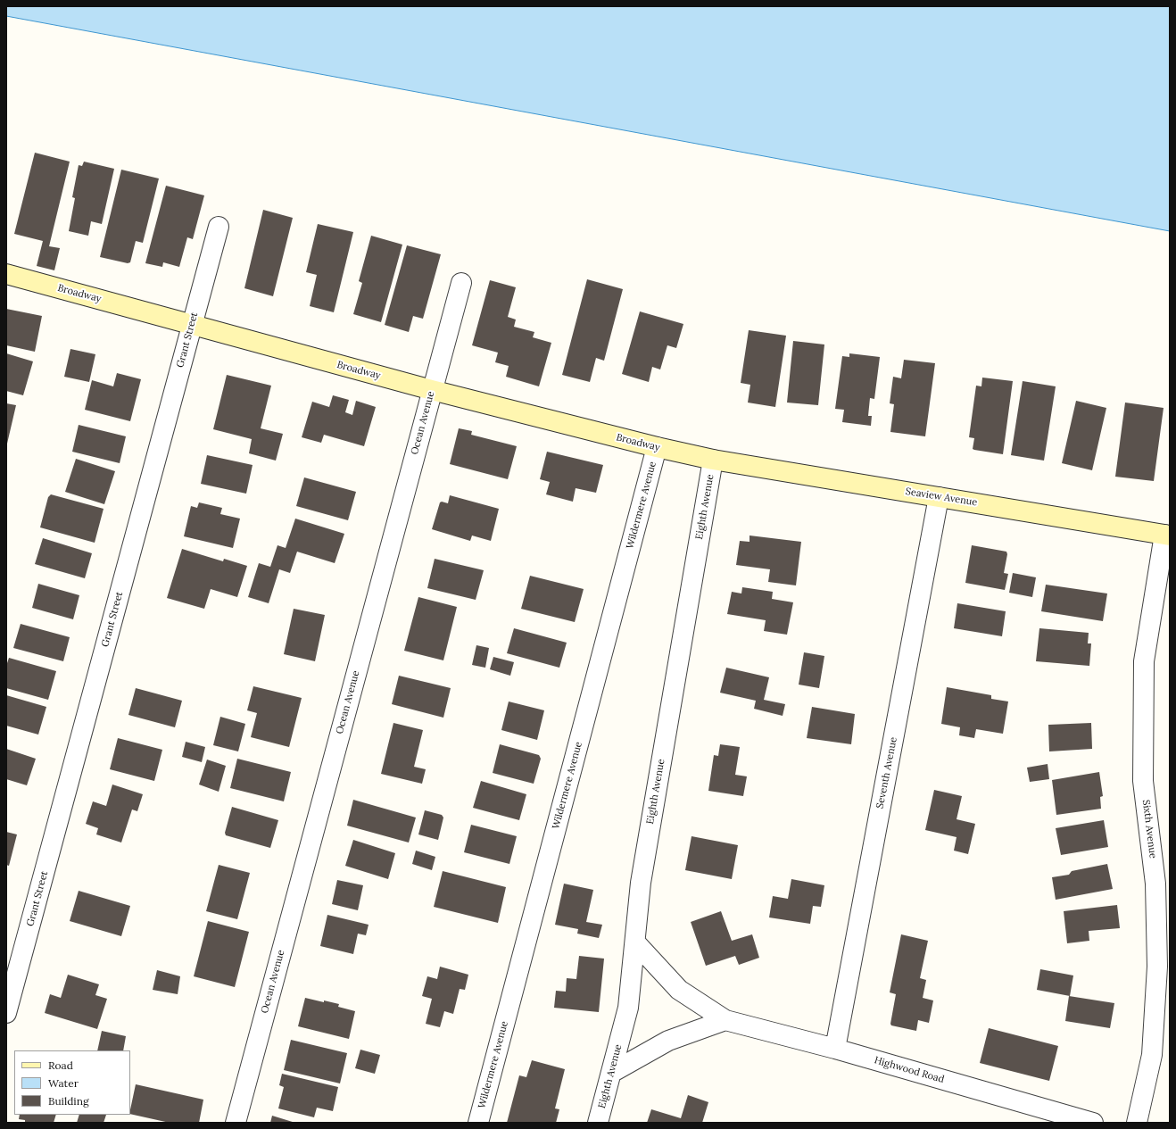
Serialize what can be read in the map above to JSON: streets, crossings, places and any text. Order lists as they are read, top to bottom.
{
  "streets": {
    "street": [
      "Broadway",
      "Grant Street",
      "Ocean Avenue",
      "Seaview Avenue",
      "Wildermere Avenue",
      "Eighth Avenue",
      "Seventh Avenue",
      "Sixth Avenue",
      "Highwood Road"
    ]
  },
  "crossings": [
    ["Broadway", "Grant Street"],
    ["Broadway", "Ocean Avenue"],
    ["Broadway", "Seaview Avenue"],
    ["Broadway", "Wildermere Avenue"],
    ["Broadway", "Eighth Avenue"],
    ["Seaview Avenue", "Eighth Avenue"],
    ["Seaview Avenue", "Seventh Avenue"],
    ["Seaview Avenue", "Sixth Avenue"],
    ["Eighth Avenue", "Highwood Road"],
    ["Seventh Avenue", "Highwood Road"]
  ],
  "legend": ["Road", "Water", "Building"]
}
